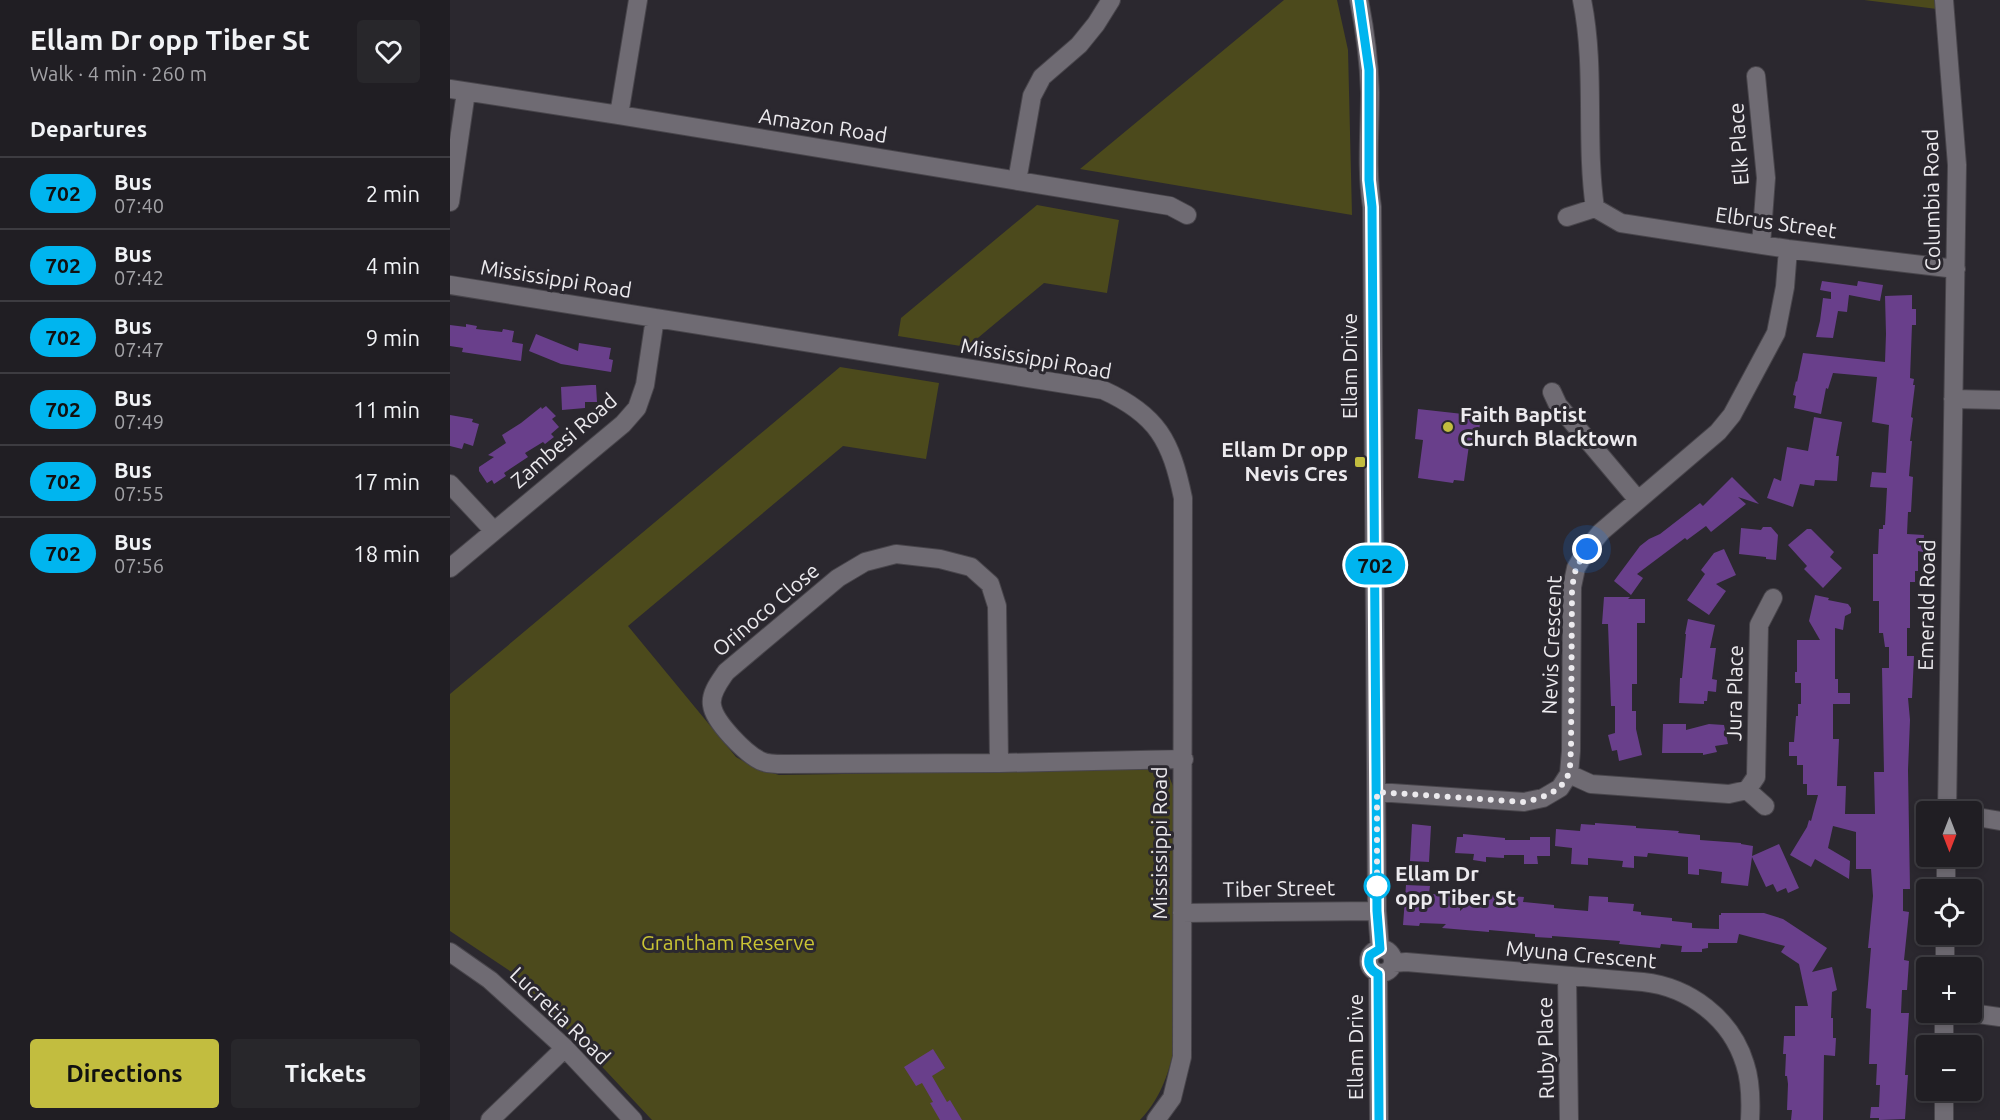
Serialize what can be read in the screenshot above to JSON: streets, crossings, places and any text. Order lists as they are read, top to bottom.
{
  "streets": {
    "street": [
      "Amazon Road",
      "Elk Place",
      "Columbia Road",
      "Elbrus Street",
      "Mississippi Road",
      "Ellam Drive",
      "Zambesi Road",
      "Emerald Road",
      "Orinoco Close",
      "Nevis Crescent",
      "Jura Place",
      "Tiber Street",
      "Myuna Crescent",
      "Lucretia Road",
      "Ruby Place"
    ]
  },
  "crossings": [
    ["Elk Place", "Elbrus Street"],
    ["Columbia Road", "Elbrus Street"],
    ["Columbia Road", "Emerald Road"],
    ["Elbrus Street", "Nevis Crescent"],
    ["Mississippi Road", "Zambesi Road"],
    ["Mississippi Road", "Orinoco Close"],
    ["Mississippi Road", "Tiber Street"],
    ["Ellam Drive", "Tiber Street"],
    ["Ellam Drive", "Myuna Crescent"],
    ["Myuna Crescent", "Ruby Place"]
  ],
  "parks": ["Grantham Reserve"],
  "places": {
    "other": ["Faith Baptist Church Blacktown", "Ellam Dr opp Tiber St"],
    "transit": ["Ellam Dr opp Nevis Cres"]
  },
  "lines": ["bus line 702"],
  "north": "bottom",
  "page": {
    "heading": [
      ["Ellam Dr opp Tiber St", "Walk · 4 min · 260 m"],
      "Departures"
    ],
    "on_map": "702",
    "list": [
      {
        "mark": "702",
        "name": "Bus",
        "note": "07:40",
        "value": "2 min"
      },
      {
        "mark": "702",
        "name": "Bus",
        "note": "07:42",
        "value": "4 min"
      },
      {
        "mark": "702",
        "name": "Bus",
        "note": "07:47",
        "value": "9 min"
      },
      {
        "mark": "702",
        "name": "Bus",
        "note": "07:49",
        "value": "11 min"
      },
      {
        "mark": "702",
        "name": "Bus",
        "note": "07:55",
        "value": "17 min"
      },
      {
        "mark": "702",
        "name": "Bus",
        "note": "07:56",
        "value": "18 min"
      }
    ],
    "map_buttons": ["+", "−"],
    "buttons": ["Directions", "Tickets"]
  }
}
